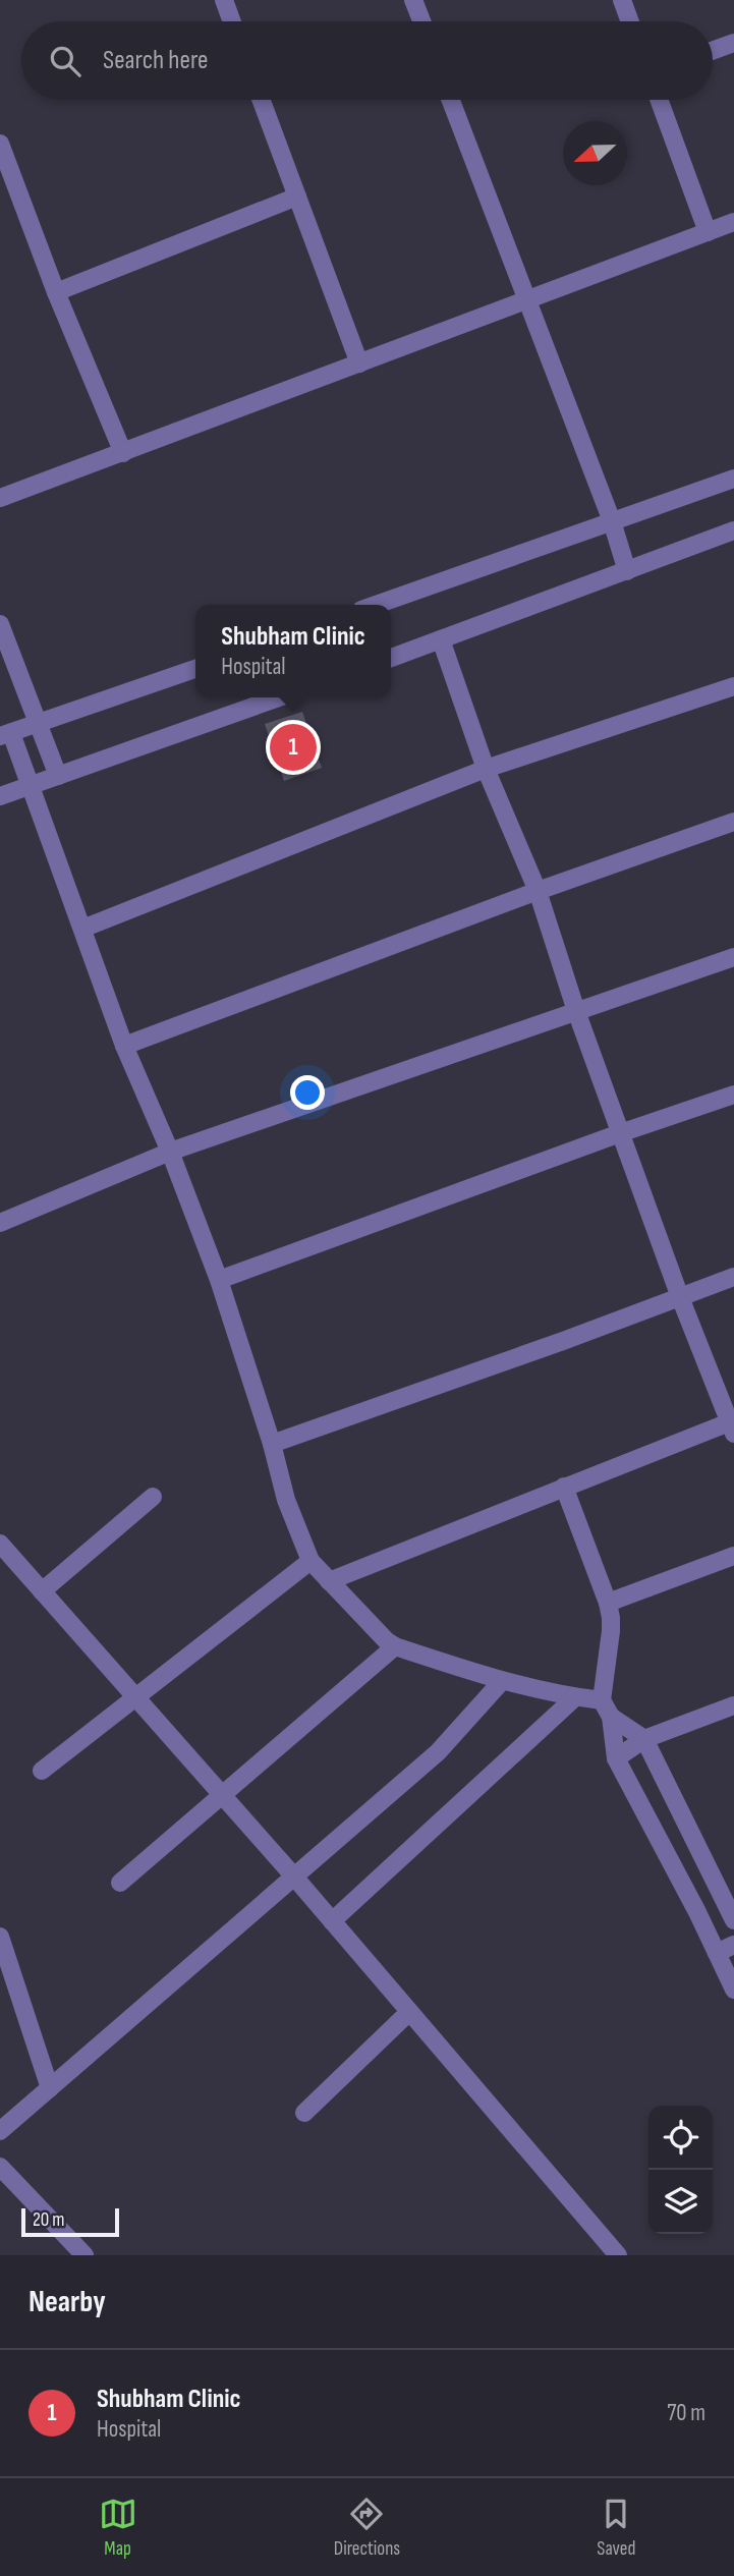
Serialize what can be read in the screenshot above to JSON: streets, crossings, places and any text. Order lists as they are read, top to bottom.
{
  "scale_bar": "20 m",
  "north": "left",
  "page": {
    "search": "Search here",
    "popup": ["Shubham Clinic", "Hospital"],
    "pins": "1",
    "scale": "20 m",
    "heading": "Nearby",
    "list": [
      {
        "mark": "1",
        "name": "Shubham Clinic",
        "note": "Hospital",
        "value": "70 m"
      }
    ],
    "nav": ["Map", "Directions", "Saved"]
  }
}
